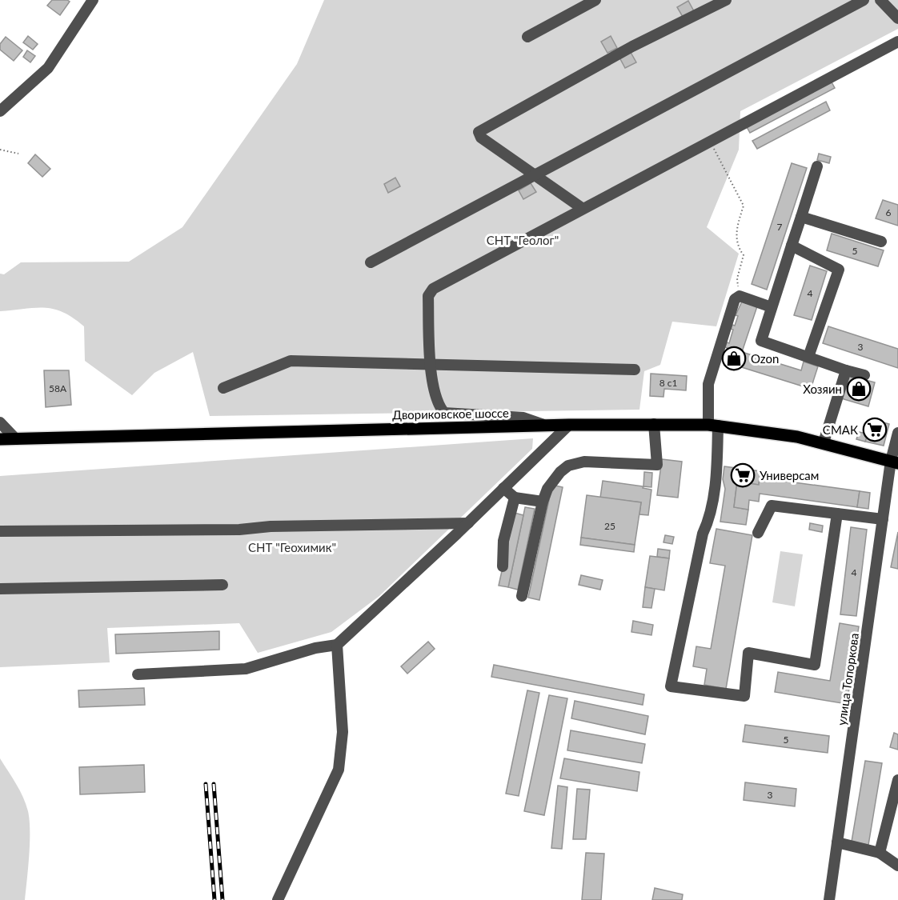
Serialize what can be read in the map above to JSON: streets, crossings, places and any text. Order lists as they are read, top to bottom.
{
  "streets": {
    "main road": ["Двориковское шоссе"],
    "street": ["улица Топоркова"]
  },
  "crossings": [
    ["Двориковское шоссе", "улица Топоркова"]
  ],
  "parks": ["СНТ \"Геолог\"", "СНТ \"Геохимик\""],
  "places": {
    "shop": ["Ozon", "Хозяин"],
    "supermarket": ["СМАК", "Универсам"]
  },
  "house_numbers": [
    "6",
    "7",
    "5",
    "4",
    "3",
    "8 с1",
    "58А",
    "25",
    "4",
    "5",
    "3"
  ]
}
